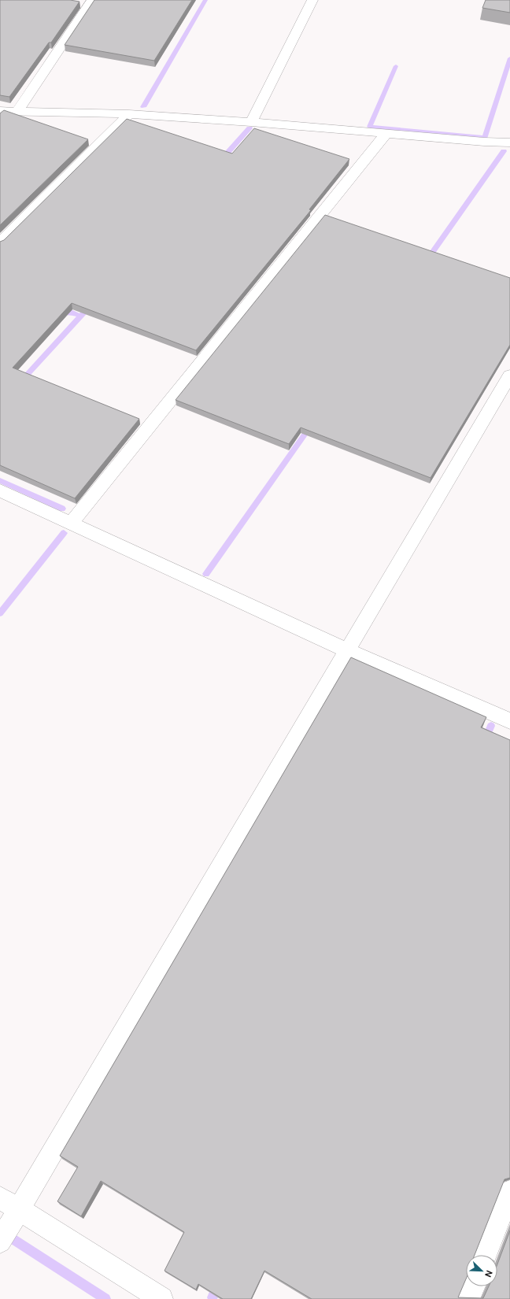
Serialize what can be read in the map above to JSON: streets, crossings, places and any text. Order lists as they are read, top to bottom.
{
  "north": "bottom right"
}
